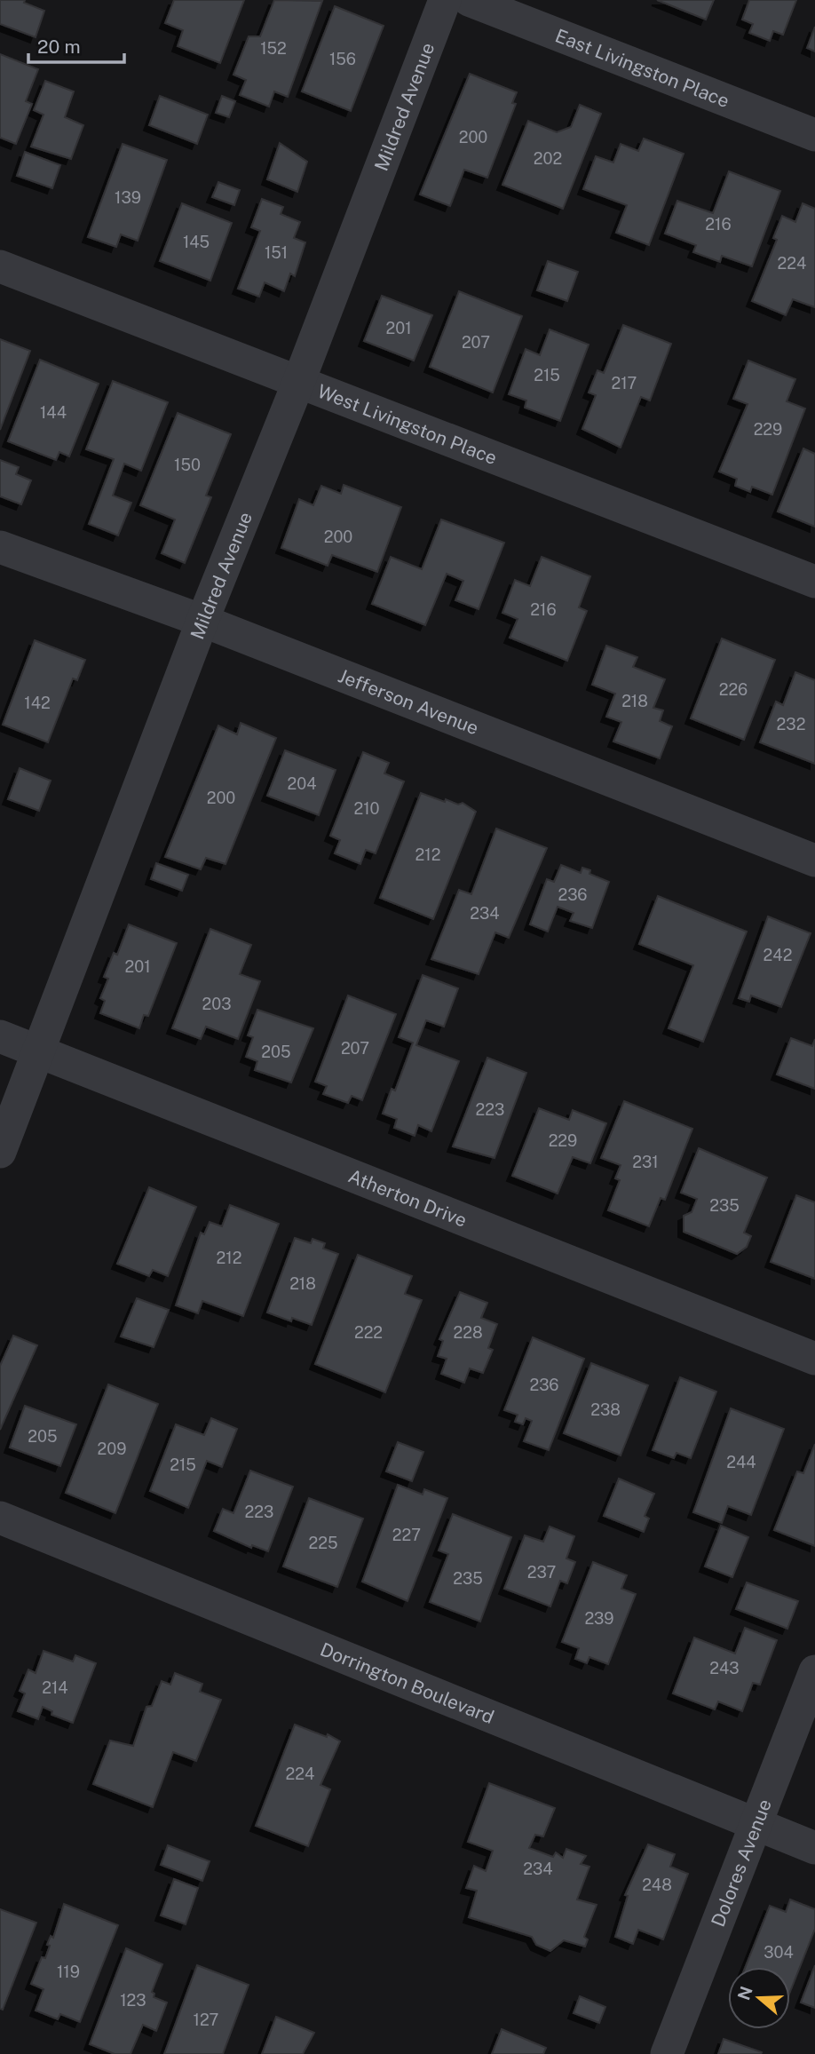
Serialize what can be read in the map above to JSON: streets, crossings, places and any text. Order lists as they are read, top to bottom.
{
  "streets": {
    "street": [
      "East Livingston Place",
      "Mildred Avenue",
      "West Livingston Place",
      "Jefferson Avenue",
      "Atherton Drive",
      "Dorrington Boulevard",
      "Dolores Avenue"
    ]
  },
  "crossings": [
    ["Mildred Avenue", "West Livingston Place"],
    ["Mildred Avenue", "Jefferson Avenue"],
    ["Mildred Avenue", "Atherton Drive"],
    ["Dorrington Boulevard", "Dolores Avenue"]
  ],
  "house_numbers": [
    "152",
    "156",
    "200",
    "202",
    "139",
    "216",
    "145",
    "151",
    "224",
    "201",
    "207",
    "215",
    "217",
    "144",
    "229",
    "150",
    "200",
    "216",
    "226",
    "218",
    "142",
    "232",
    "204",
    "200",
    "210",
    "212",
    "236",
    "234",
    "242",
    "201",
    "203",
    "207",
    "205",
    "223",
    "229",
    "231",
    "235",
    "212",
    "218",
    "222",
    "228",
    "236",
    "238",
    "205",
    "209",
    "244",
    "215",
    "223",
    "227",
    "225",
    "237",
    "235",
    "239",
    "243",
    "214",
    "224",
    "234",
    "248",
    "304",
    "119",
    "123",
    "127"
  ],
  "scale_bar": "20 m",
  "north": "left"
}
